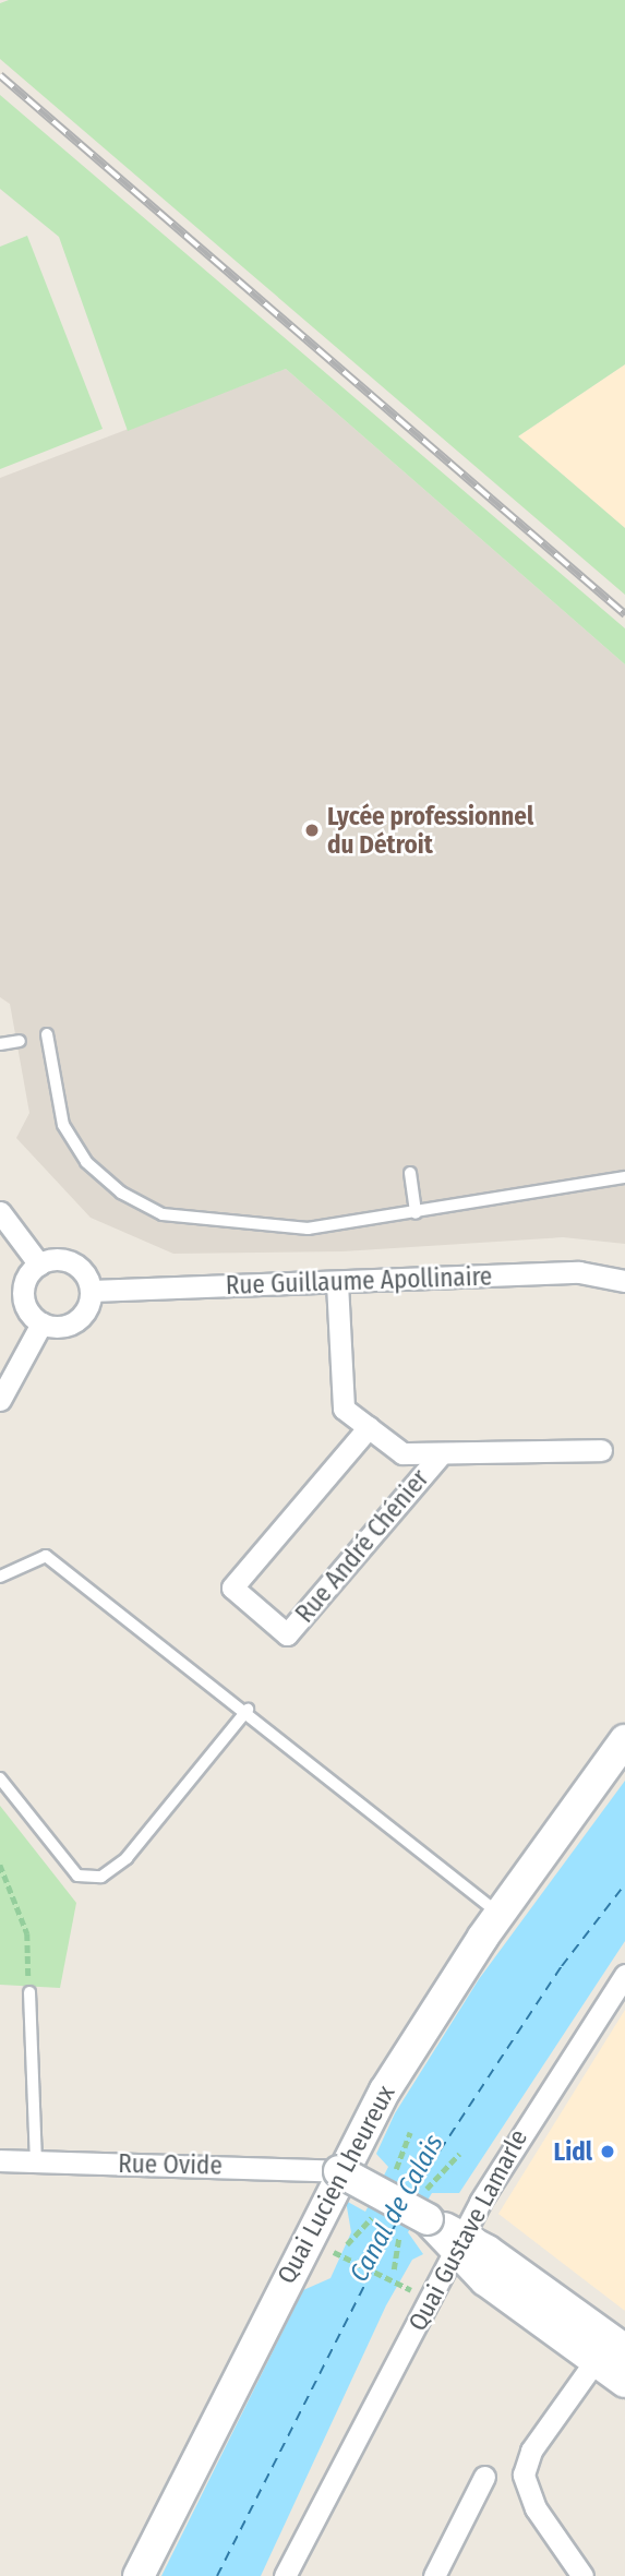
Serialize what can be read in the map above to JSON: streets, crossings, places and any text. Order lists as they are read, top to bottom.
{
  "streets": {
    "street": [
      "Rue Guillaume Apollinaire",
      "Rue André Chénier",
      "Rue Ovide",
      "Quai Lucien Lheureux",
      "Quai Gustave Lamarle"
    ]
  },
  "crossings": [
    ["Rue Guillaume Apollinaire", "Rue André Chénier"],
    ["Rue Ovide", "Quai Lucien Lheureux"]
  ],
  "water": ["Canal de Calais"],
  "places": ["Lycée professionnel du Détroit", "Lidl"]
}
